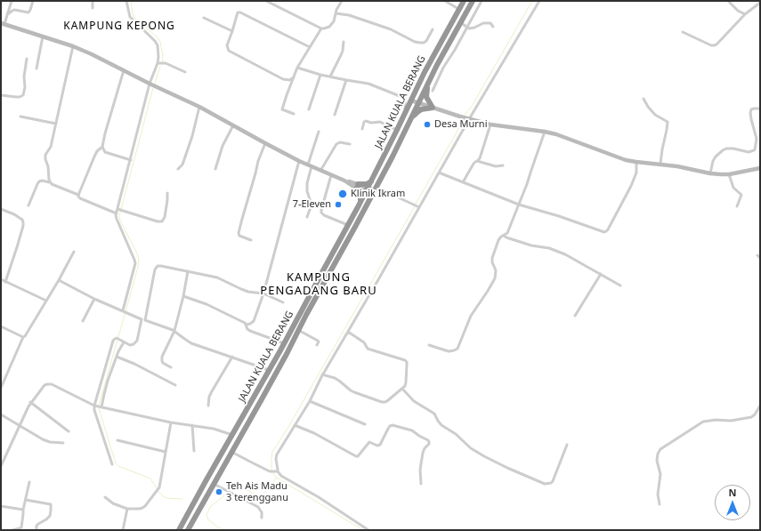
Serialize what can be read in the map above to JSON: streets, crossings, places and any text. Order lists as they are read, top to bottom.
{
  "streets": {
    "highway": ["JALAN KUALA BERANG"]
  },
  "districts": ["KAMPUNG KEPONG", "KAMPUNG PENGADANG BARU"],
  "places": [
    "Desa Murni",
    "Klinik Ikram",
    "7-Eleven",
    "Teh Ais Madu 3 terengganu"
  ],
  "north": "top"
}
